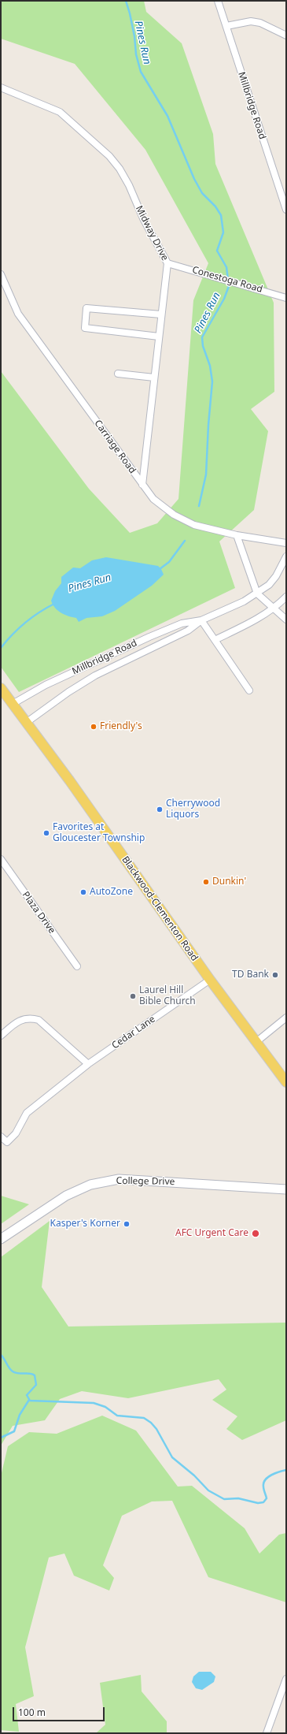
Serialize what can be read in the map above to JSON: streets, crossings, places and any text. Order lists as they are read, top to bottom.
{
  "streets": {
    "main road": ["Blackwood-Clementon Road", "College Drive"],
    "street": [
      "Millbridge Road",
      "Midway Drive",
      "Conestoga Road",
      "Carriage Road",
      "Plaza Drive",
      "Cedar Lane"
    ]
  },
  "crossings": [
    ["Millbridge Road", "Blackwood-Clementon Road"],
    ["Midway Drive", "Conestoga Road"],
    ["Midway Drive", "Carriage Road"],
    ["Blackwood-Clementon Road", "Cedar Lane"]
  ],
  "water": ["Pines Run"],
  "places": [
    "Friendly's",
    "Cherrywood Liquors",
    "Favorites at Gloucester Township",
    "Dunkin'",
    "AutoZone",
    "TD Bank",
    "Laurel Hill Bible Church",
    "Kasper's Korner",
    "AFC Urgent Care"
  ],
  "scale_bar": "100 m"
}
